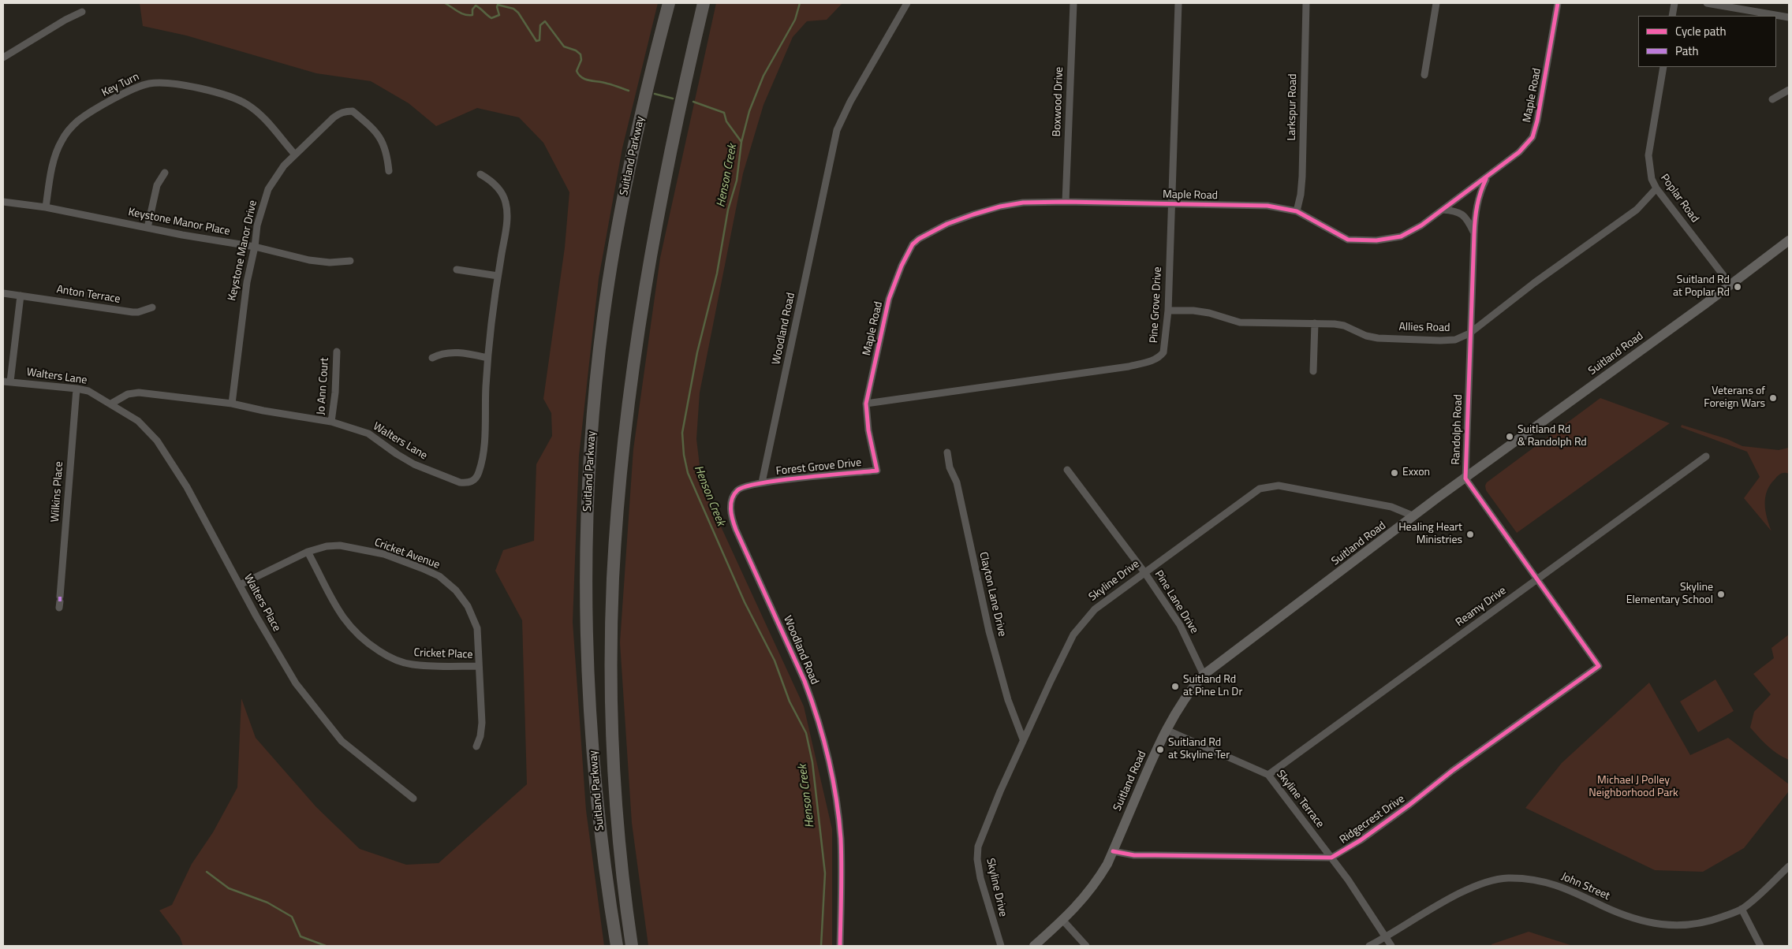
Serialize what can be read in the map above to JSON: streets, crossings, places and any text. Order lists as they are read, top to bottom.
{
  "streets": {
    "highway": ["Suitland Parkway"],
    "main road": ["Suitland Road"],
    "street": [
      "Key Turn",
      "Maple Road",
      "Boxwood Drive",
      "Larkspur Road",
      "Poplar Road",
      "Keystone Manor Place",
      "Keystone Manor Drive",
      "Anton Terrace",
      "Pine Grove Drive",
      "Allies Road",
      "Woodland Road",
      "Walters Lane",
      "Jo Ann Court",
      "Randolph Road",
      "Forest Grove Drive",
      "Wilkins Place",
      "Cricket Avenue",
      "Skyline Drive",
      "Clayton Lane Drive",
      "Pine Lane Drive",
      "Walters Place",
      "Reamy Drive",
      "Cricket Place",
      "Skyline Terrace",
      "Ridgecrest Drive",
      "John Street"
    ]
  },
  "crossings": [
    ["Key Turn", "Keystone Manor Place"],
    ["Key Turn", "Keystone Manor Drive"],
    ["Maple Road", "Boxwood Drive"],
    ["Maple Road", "Larkspur Road"],
    ["Maple Road", "Pine Grove Drive"],
    ["Maple Road", "Randolph Road"],
    ["Maple Road", "Forest Grove Drive"],
    ["Poplar Road", "Allies Road"],
    ["Poplar Road", "Suitland Road"],
    ["Keystone Manor Place", "Keystone Manor Drive"],
    ["Keystone Manor Drive", "Walters Lane"],
    ["Pine Grove Drive", "Allies Road"],
    ["Allies Road", "Randolph Road"],
    ["Woodland Road", "Forest Grove Drive"],
    ["Suitland Road", "Randolph Road"],
    ["Suitland Road", "Skyline Drive"],
    ["Suitland Road", "Pine Lane Drive"],
    ["Suitland Road", "Skyline Terrace"],
    ["Walters Lane", "Jo Ann Court"],
    ["Walters Lane", "Wilkins Place"],
    ["Walters Lane", "Walters Place"],
    ["Randolph Road", "Reamy Drive"],
    ["Randolph Road", "Ridgecrest Drive"],
    ["Cricket Avenue", "Walters Place"],
    ["Cricket Avenue", "Cricket Place"],
    ["Skyline Drive", "Clayton Lane Drive"],
    ["Skyline Drive", "Pine Lane Drive"],
    ["Reamy Drive", "Skyline Terrace"],
    ["Skyline Terrace", "Ridgecrest Drive"],
    ["Skyline Terrace", "John Street"]
  ],
  "water": ["Henson Creek"],
  "parks": ["Michael J Polley Neighborhood Park"],
  "places": [
    "Suitland Rd at Poplar Rd",
    "Veterans of Foreign Wars",
    "Suitland Rd & Randolph Rd",
    "Exxon",
    "Healing Heart Ministries",
    "Skyline Elementary School",
    "Suitland Rd at Pine Ln Dr",
    "Suitland Rd at Skyline Ter"
  ],
  "legend": ["Cycle path", "Path"]
}
